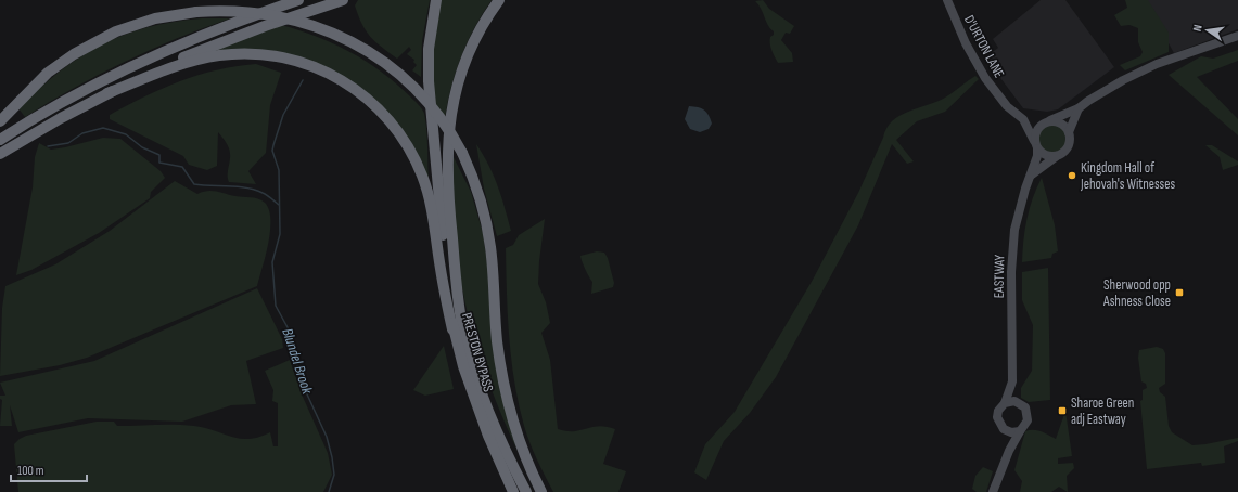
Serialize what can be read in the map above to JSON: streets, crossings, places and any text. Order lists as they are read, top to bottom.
{
  "streets": {
    "highway": ["PRESTON BYPASS"],
    "main road": ["D'URTON LANE", "EASTWAY"]
  },
  "crossings": [
    ["D'URTON LANE", "EASTWAY"]
  ],
  "water": ["Blundel Brook"],
  "places": {
    "other": ["Kingdom Hall of Jehovah's Witnesses"],
    "transit": ["Sherwood opp Ashness Close", "Sharoe Green adj Eastway"]
  },
  "scale_bar": "100 m",
  "north": "left"
}
